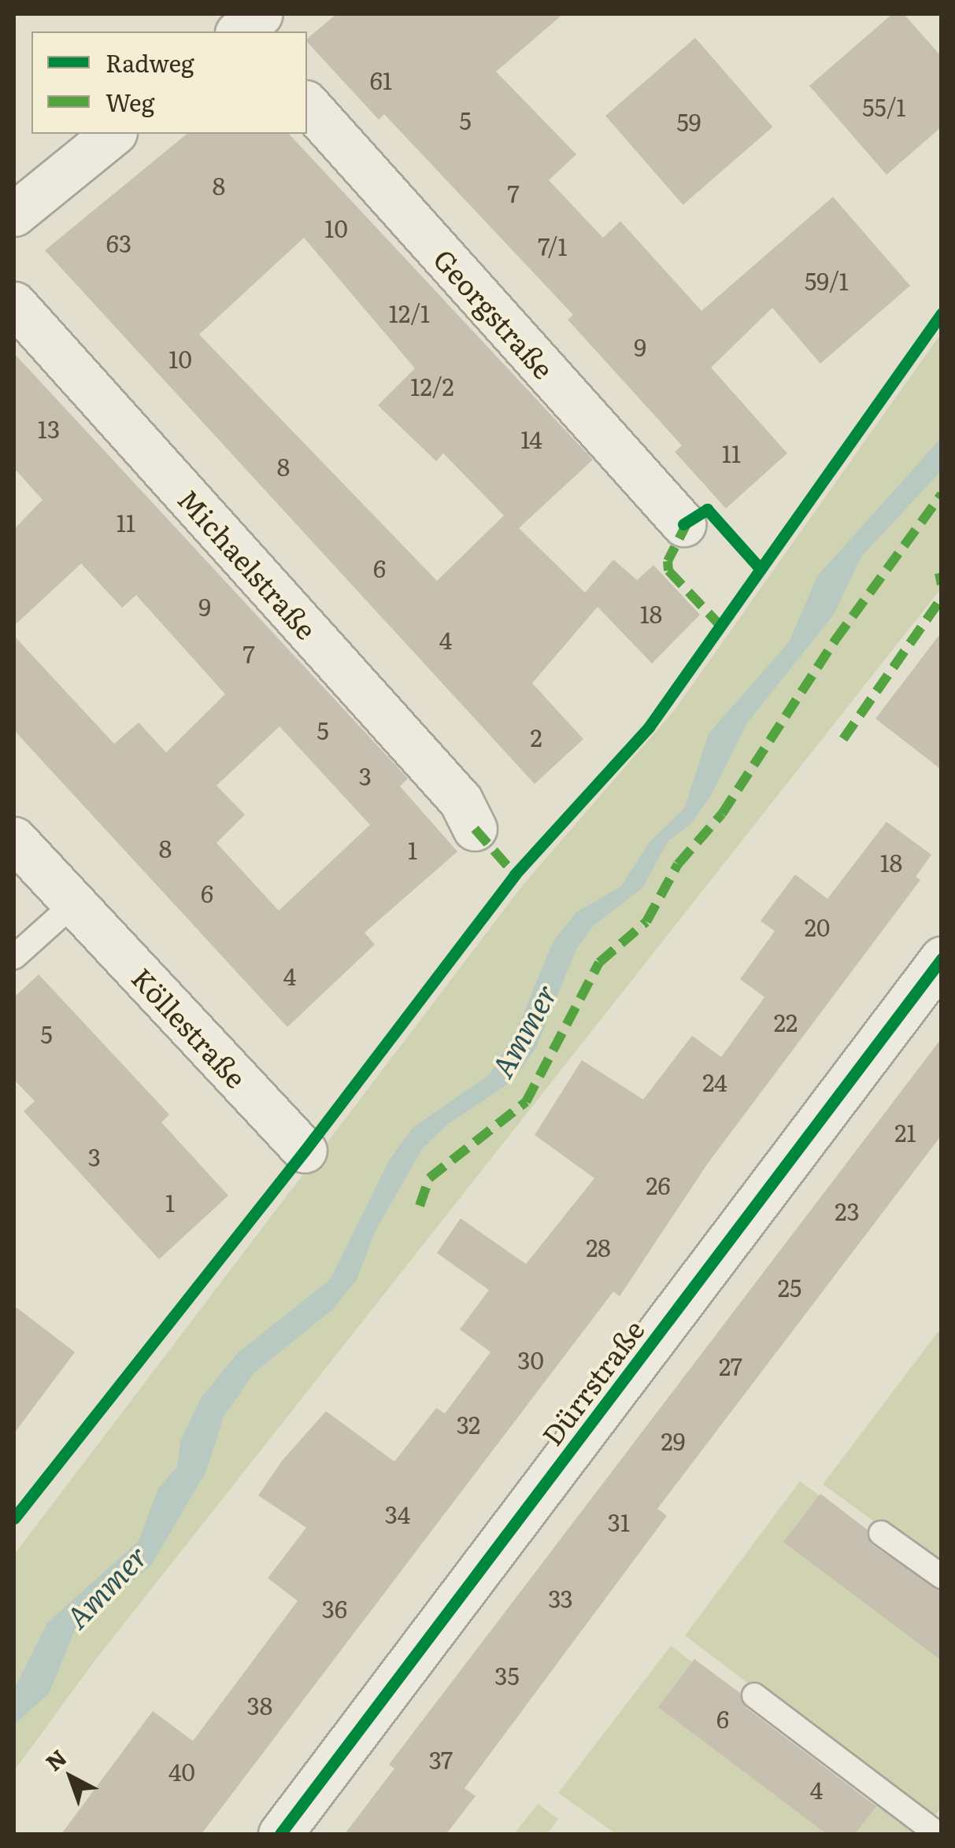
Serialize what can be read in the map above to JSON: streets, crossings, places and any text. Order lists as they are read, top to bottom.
{
  "streets": {
    "street": [
      "Georgstraße",
      "Michaelstraße",
      "Köllestraße",
      "Dürrstraße"
    ]
  },
  "water": ["Ammer"],
  "house_numbers": [
    "61",
    "55/1",
    "5",
    "59",
    "8",
    "7",
    "10",
    "63",
    "7/1",
    "59/1",
    "12/1",
    "9",
    "10",
    "12/2",
    "13",
    "14",
    "11",
    "8",
    "11",
    "6",
    "9",
    "18",
    "4",
    "7",
    "5",
    "2",
    "3",
    "8",
    "1",
    "18",
    "6",
    "20",
    "4",
    "22",
    "5",
    "24",
    "21",
    "3",
    "26",
    "1",
    "23",
    "28",
    "25",
    "30",
    "27",
    "32",
    "29",
    "34",
    "31",
    "33",
    "36",
    "35",
    "38",
    "6",
    "37",
    "40",
    "4"
  ],
  "legend": ["Radweg", "Weg"],
  "north": "top left"
}
